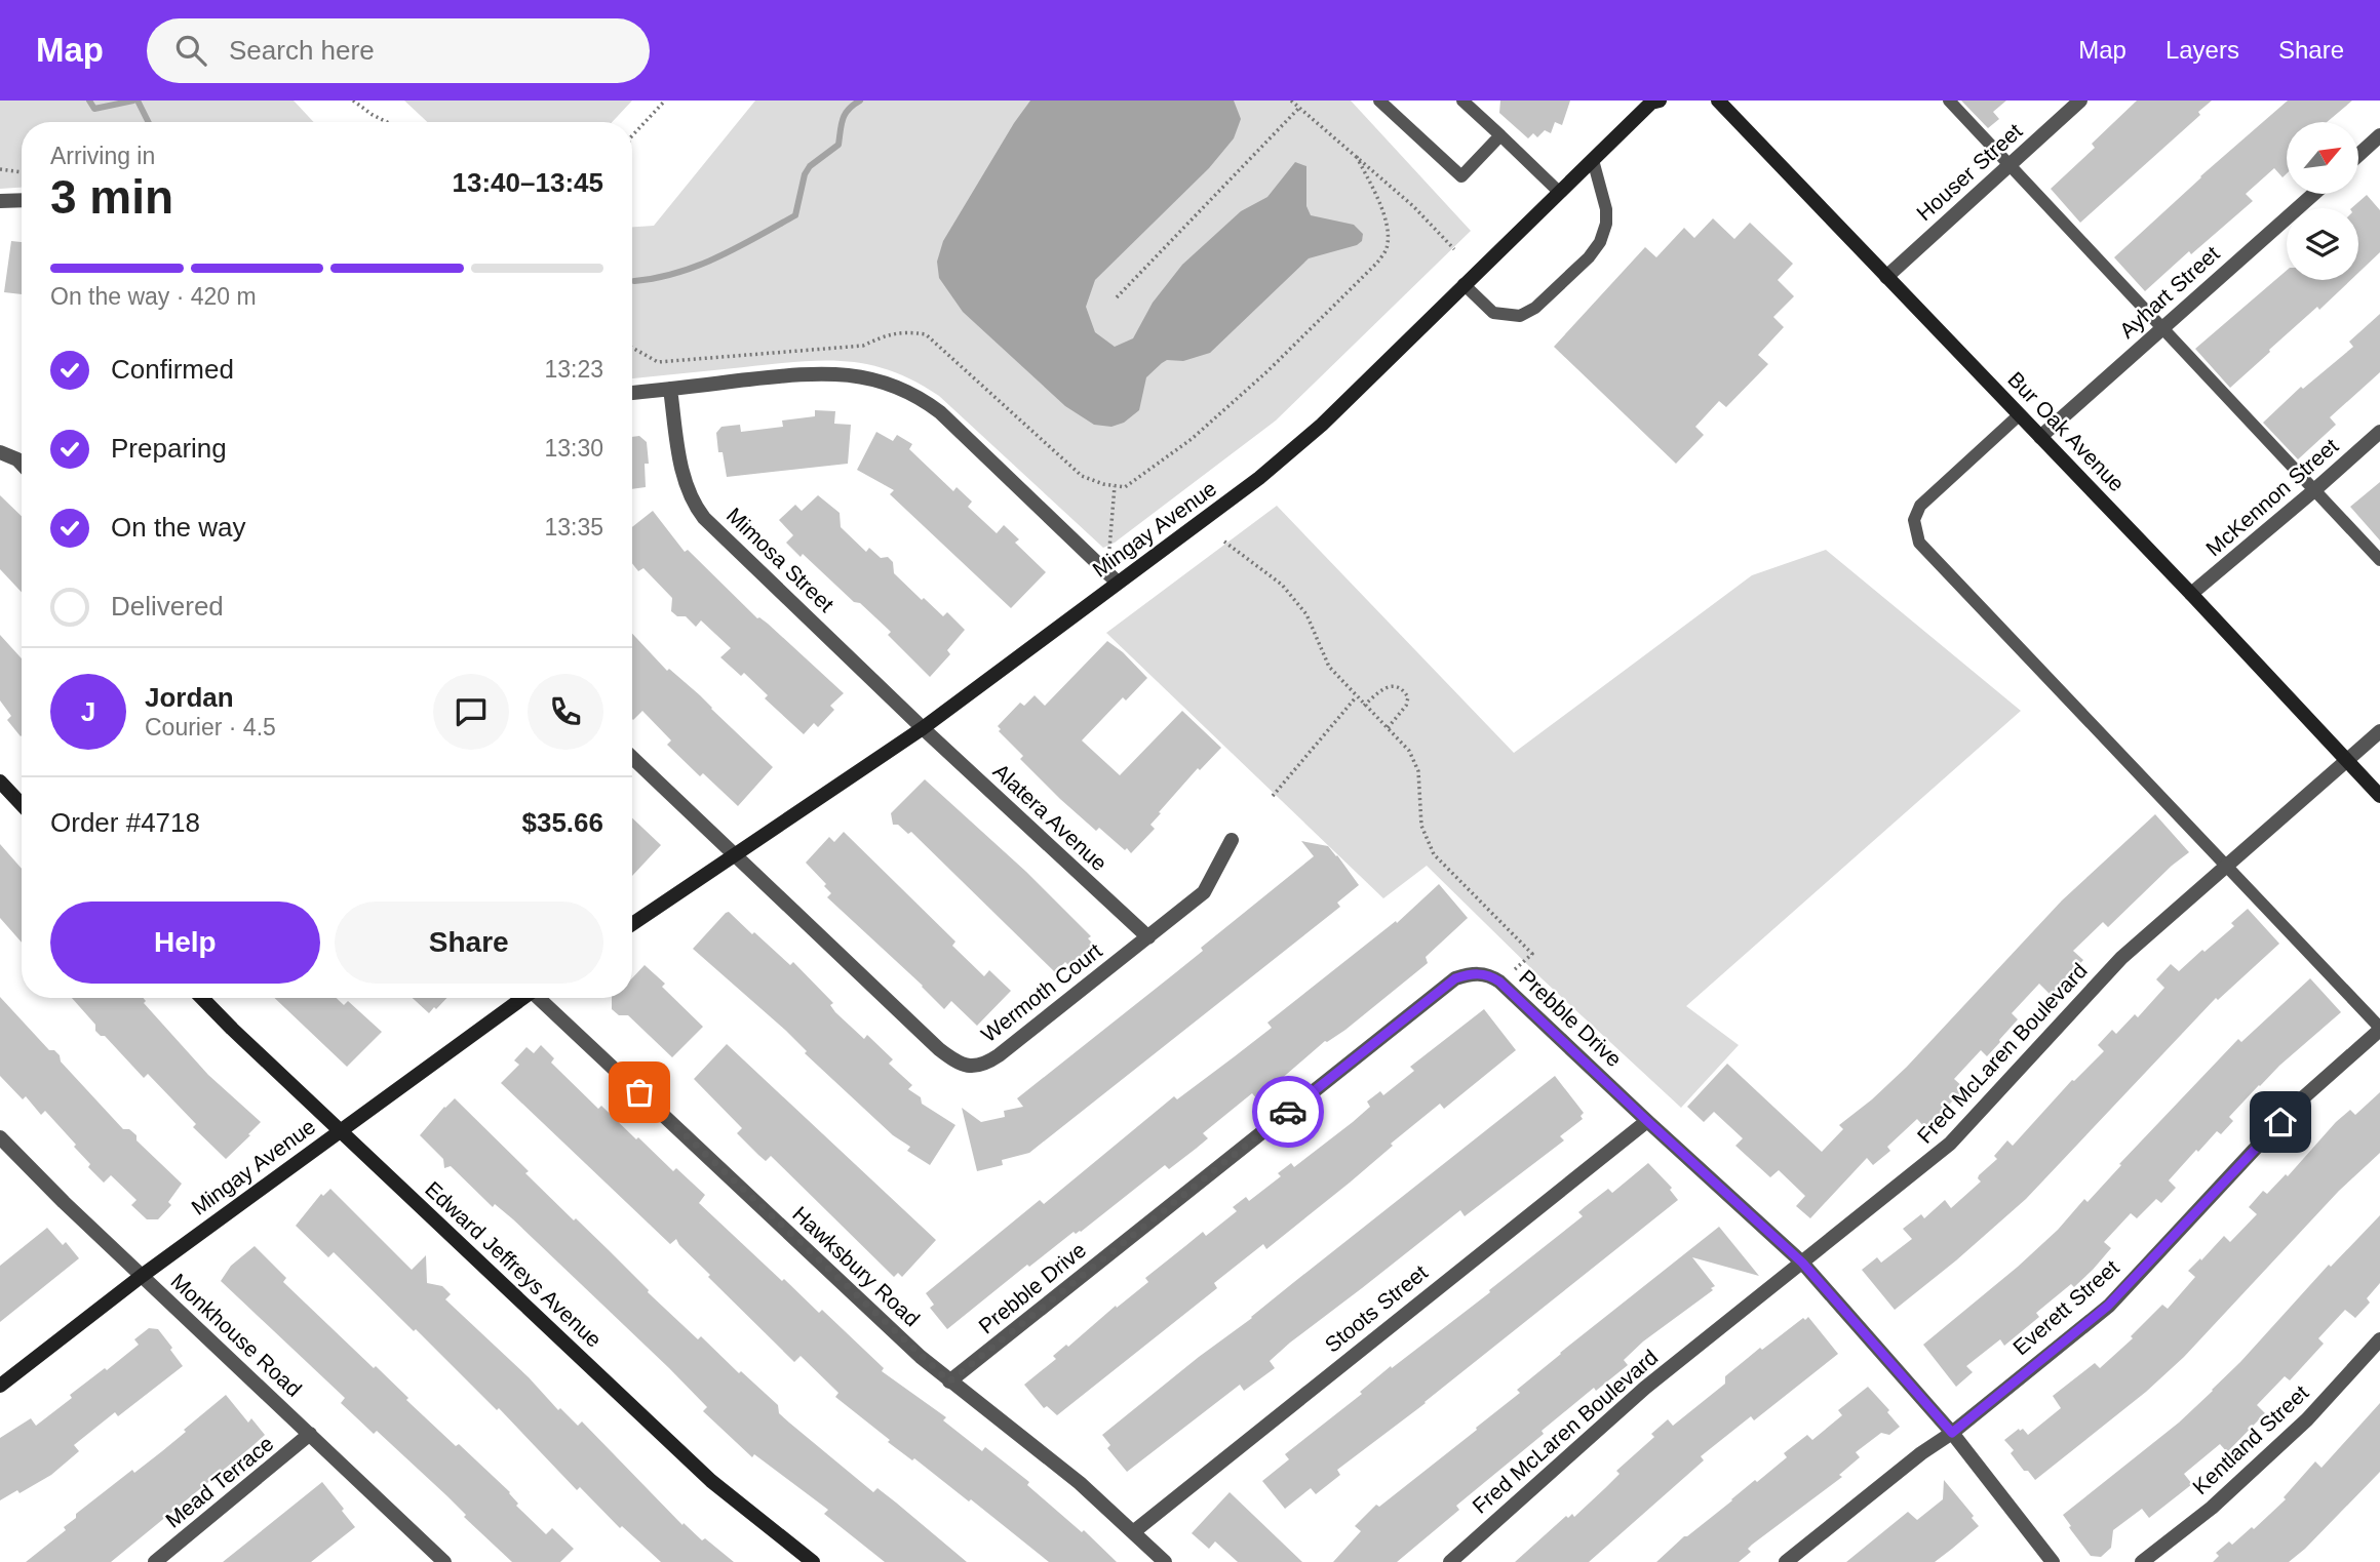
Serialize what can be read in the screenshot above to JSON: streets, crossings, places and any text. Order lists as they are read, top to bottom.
{
  "streets": {
    "street": [
      "Houser Street",
      "Ayhart Street",
      "Bur Oak Avenue",
      "McKennon Street",
      "Mingay Avenue",
      "Mimosa Street",
      "Alatera Avenue",
      "Wermoth Court",
      "Prebble Drive",
      "Fred McLaren Boulevard",
      "Edward Jeffreys Avenue",
      "Hawksbury Road",
      "Everett Street",
      "Stoots Street",
      "Monkhouse Road",
      "Kentland Street",
      "Mead Terrace"
    ]
  },
  "crossings": [
    ["Houser Street", "Bur Oak Avenue"],
    ["Ayhart Street", "Bur Oak Avenue"],
    ["Bur Oak Avenue", "McKennon Street"],
    ["Bur Oak Avenue", "Fred McLaren Boulevard"],
    ["Mingay Avenue", "Mimosa Street"],
    ["Mingay Avenue", "Alatera Avenue"],
    ["Mingay Avenue", "Wermoth Court"],
    ["Mingay Avenue", "Edward Jeffreys Avenue"],
    ["Mingay Avenue", "Monkhouse Road"],
    ["Mimosa Street", "Alatera Avenue"],
    ["Alatera Avenue", "Wermoth Court"],
    ["Prebble Drive", "Fred McLaren Boulevard"],
    ["Prebble Drive", "Hawksbury Road"],
    ["Prebble Drive", "Everett Street"],
    ["Prebble Drive", "Stoots Street"],
    ["Hawksbury Road", "Stoots Street"],
    ["Monkhouse Road", "Mead Terrace"]
  ],
  "north": "top right",
  "page": {
    "header": "Map",
    "search": "Search here",
    "nav": ["Map", "Layers", "Share"],
    "heading": ["3 min", "Arriving in", "13:40–13:45"],
    "panel": [
      "Jordan",
      "Courier · 4.5",
      "Order #4718",
      "$35.66"
    ],
    "bar": "On the way · 420 m",
    "list": [
      ["Confirmed", "13:23"],
      ["Preparing", "13:30"],
      ["On the way", "13:35"],
      "Delivered"
    ],
    "round": "J",
    "buttons": ["Help", "Share"]
  }
}
